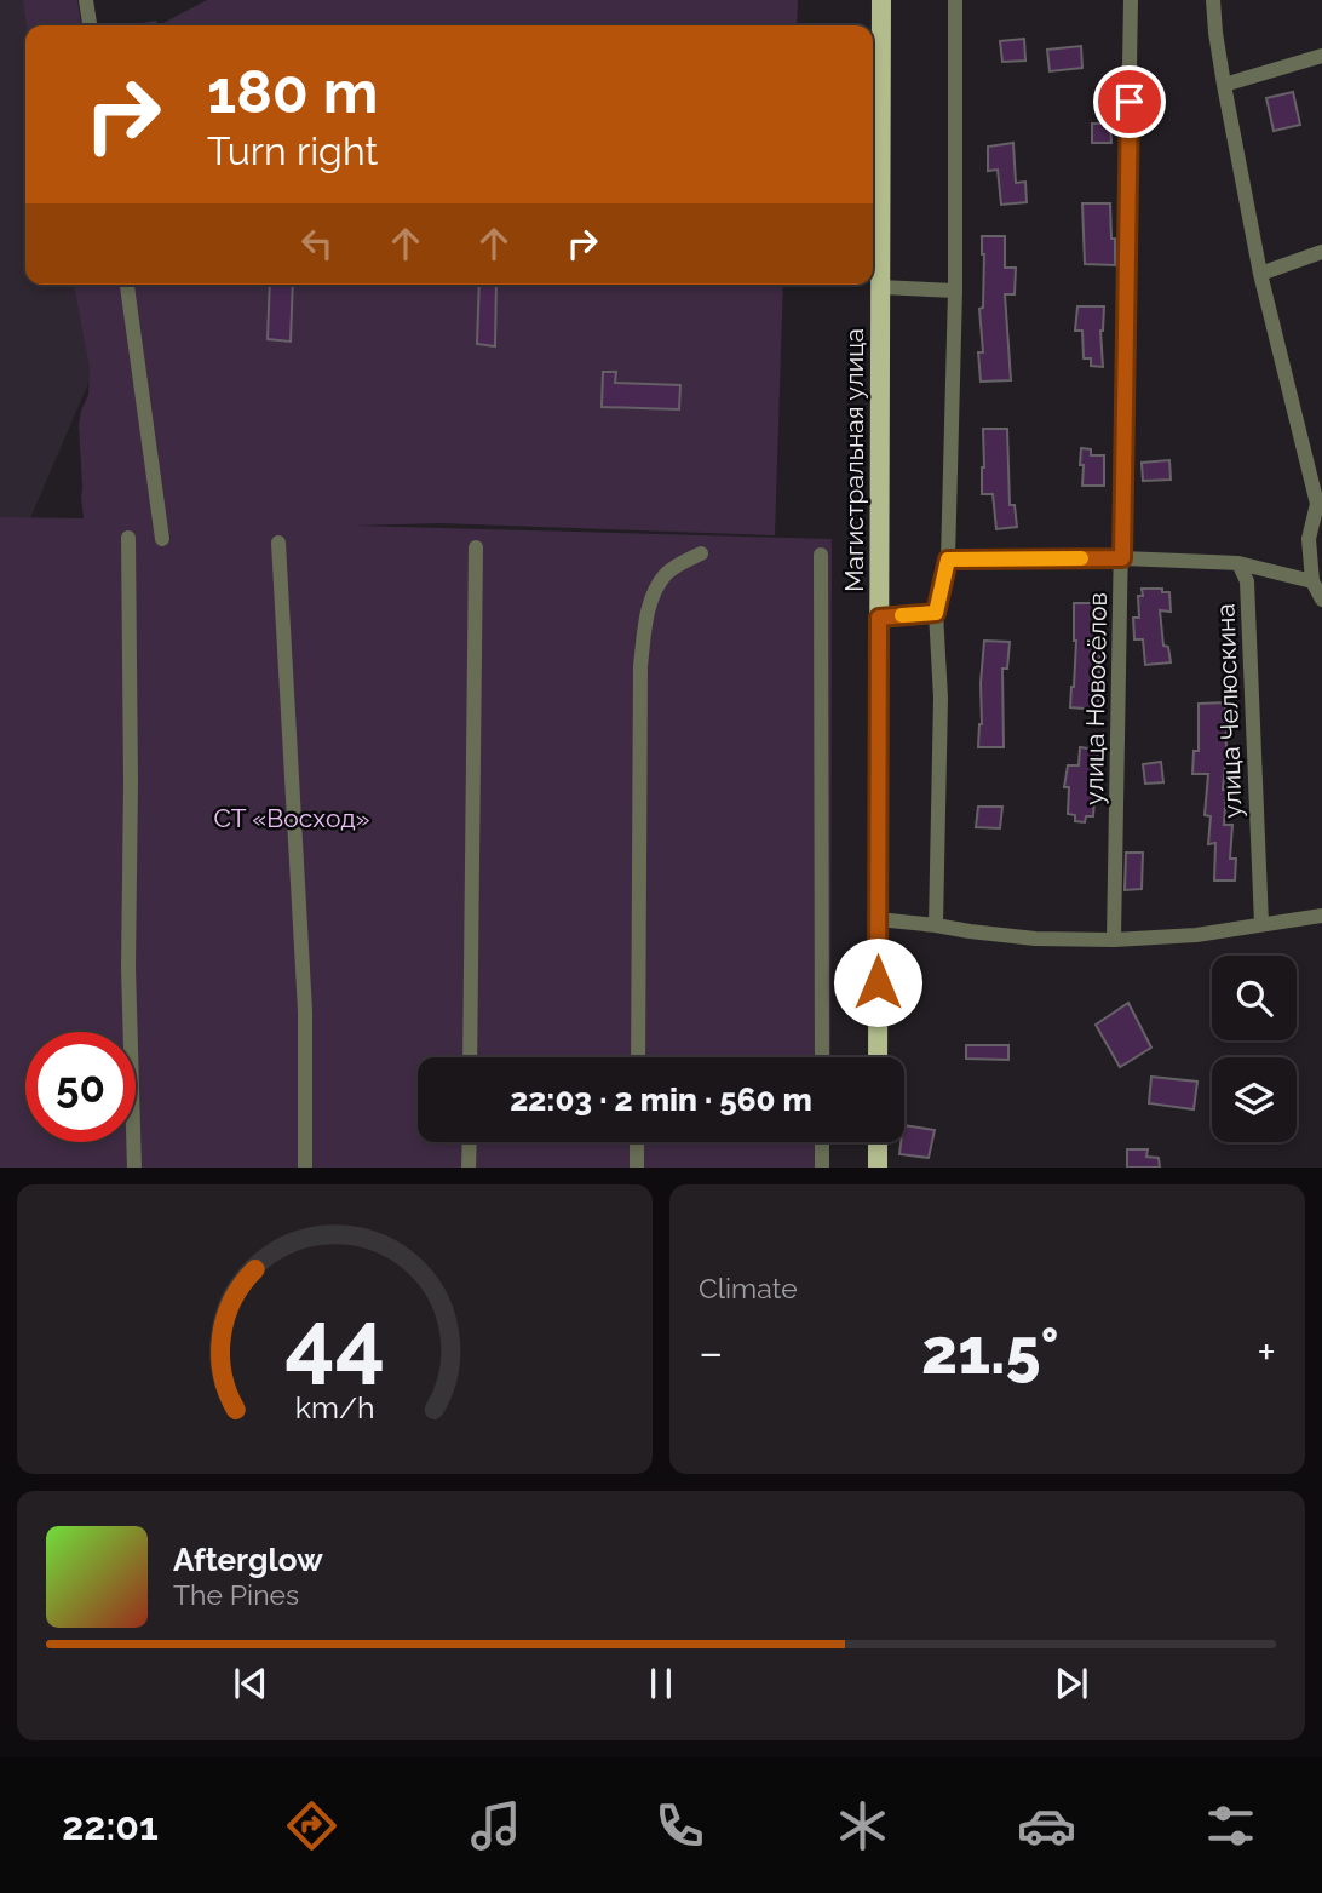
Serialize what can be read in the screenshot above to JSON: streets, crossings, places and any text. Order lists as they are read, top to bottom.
{
  "streets": {
    "main road": ["Магистральная улица"],
    "street": ["улица Новосёлов", "улица Челюскина"]
  },
  "parks": ["СТ «Восход»"],
  "page": {
    "turn": ["180 m", "Turn right"],
    "limit": "50",
    "trip": "22:03 · 2 min · 560 m",
    "tile": "Climate",
    "heat": ["−", "21.5°", "+"],
    "song": ["Afterglow", "The Pines"],
    "tabs": "22:01",
    "gauge": ["44", "km/h"]
  }
}
